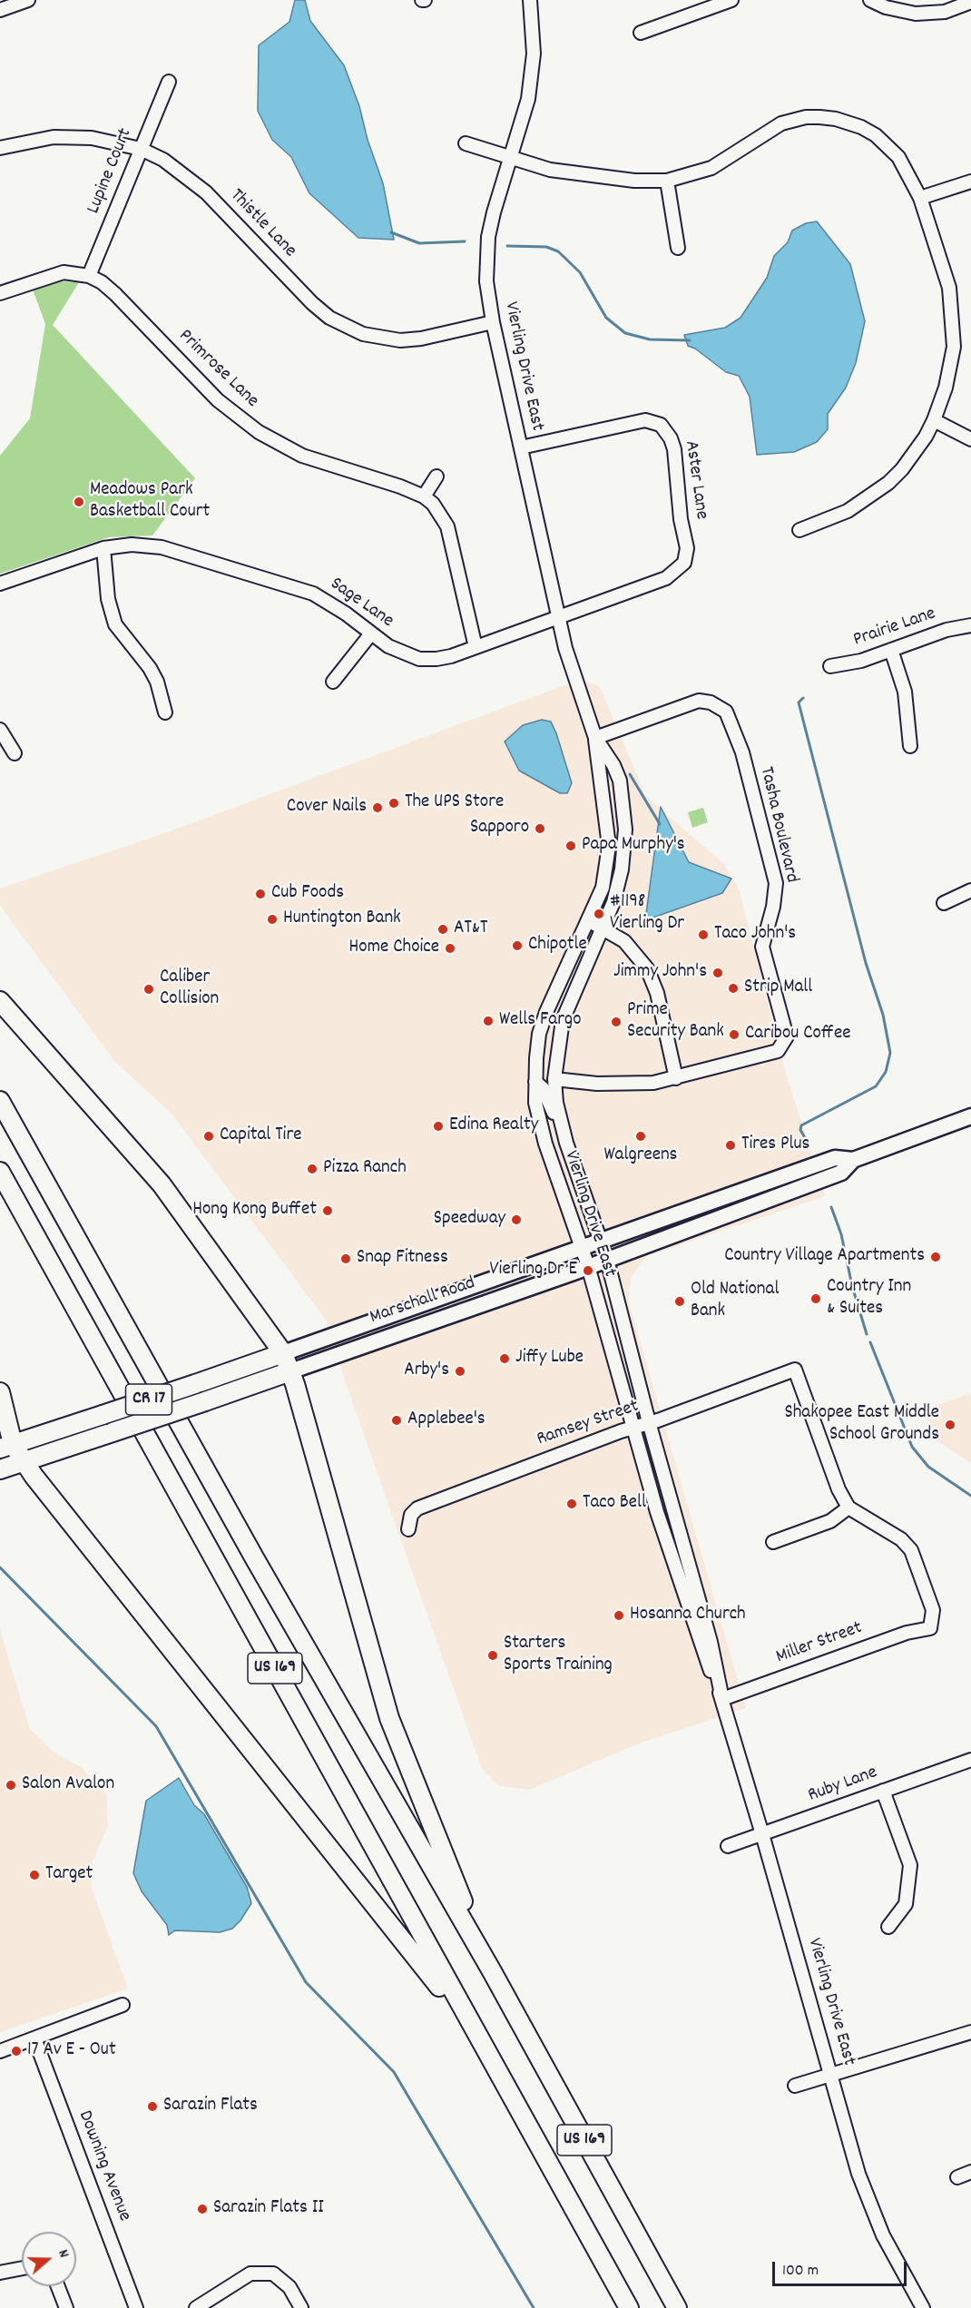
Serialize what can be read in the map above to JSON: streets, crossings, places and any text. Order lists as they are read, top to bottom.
{
  "streets": {
    "highway": ["Marschall Road", "CR 17", "US 169"],
    "street": [
      "Lupine Court",
      "Thistle Lane",
      "Vierling Drive East",
      "Primrose Lane",
      "Aster Lane",
      "Sage Lane",
      "Prairie Lane",
      "Tasha Boulevard",
      "Ramsey Street",
      "Miller Street",
      "Ruby Lane",
      "Downing Avenue"
    ]
  },
  "crossings": [
    ["Lupine Court", "Thistle Lane"],
    ["Lupine Court", "Primrose Lane"],
    ["Thistle Lane", "Vierling Drive East"],
    ["Vierling Drive East", "Aster Lane"],
    ["Vierling Drive East", "Sage Lane"],
    ["Vierling Drive East", "Tasha Boulevard"],
    ["Vierling Drive East", "Marschall Road"],
    ["Vierling Drive East", "Ramsey Street"],
    ["Vierling Drive East", "Miller Street"],
    ["Vierling Drive East", "Ruby Lane"],
    ["Primrose Lane", "Sage Lane"],
    ["Aster Lane", "Sage Lane"],
    ["Ramsey Street", "Miller Street"]
  ],
  "places": [
    "Meadows Park Basketball Court",
    "The UPS Store",
    "Cover Nails",
    "Sapporo",
    "Papa Murphy's",
    "Cub Foods",
    "#1198 Vierling Dr",
    "Huntington Bank",
    "AT&T",
    "Taco John's",
    "Chipotle",
    "Home Choice",
    "Jimmy John's",
    "Strip Mall",
    "Caliber Collision",
    "Wells Fargo",
    "Prime Security Bank",
    "Caribou Coffee",
    "Edina Realty",
    "Capital Tire",
    "Walgreens",
    "Tires Plus",
    "Pizza Ranch",
    "Hong Kong Buffet",
    "Speedway",
    "Country Village Apartments",
    "Snap Fitness",
    "Vierling Dr E",
    "Country Inn & Suites",
    "Old National Bank",
    "Jiffy Lube",
    "Arby's",
    "Applebee's",
    "Shakopee East Middle School Grounds",
    "Taco Bell",
    "Hosanna Church",
    "Starters Sports Training",
    "Salon Avalon",
    "Target",
    "17 Av E - Out",
    "Sarazin Flats",
    "Sarazin Flats II"
  ],
  "scale_bar": "100 m",
  "north": "right"
}
